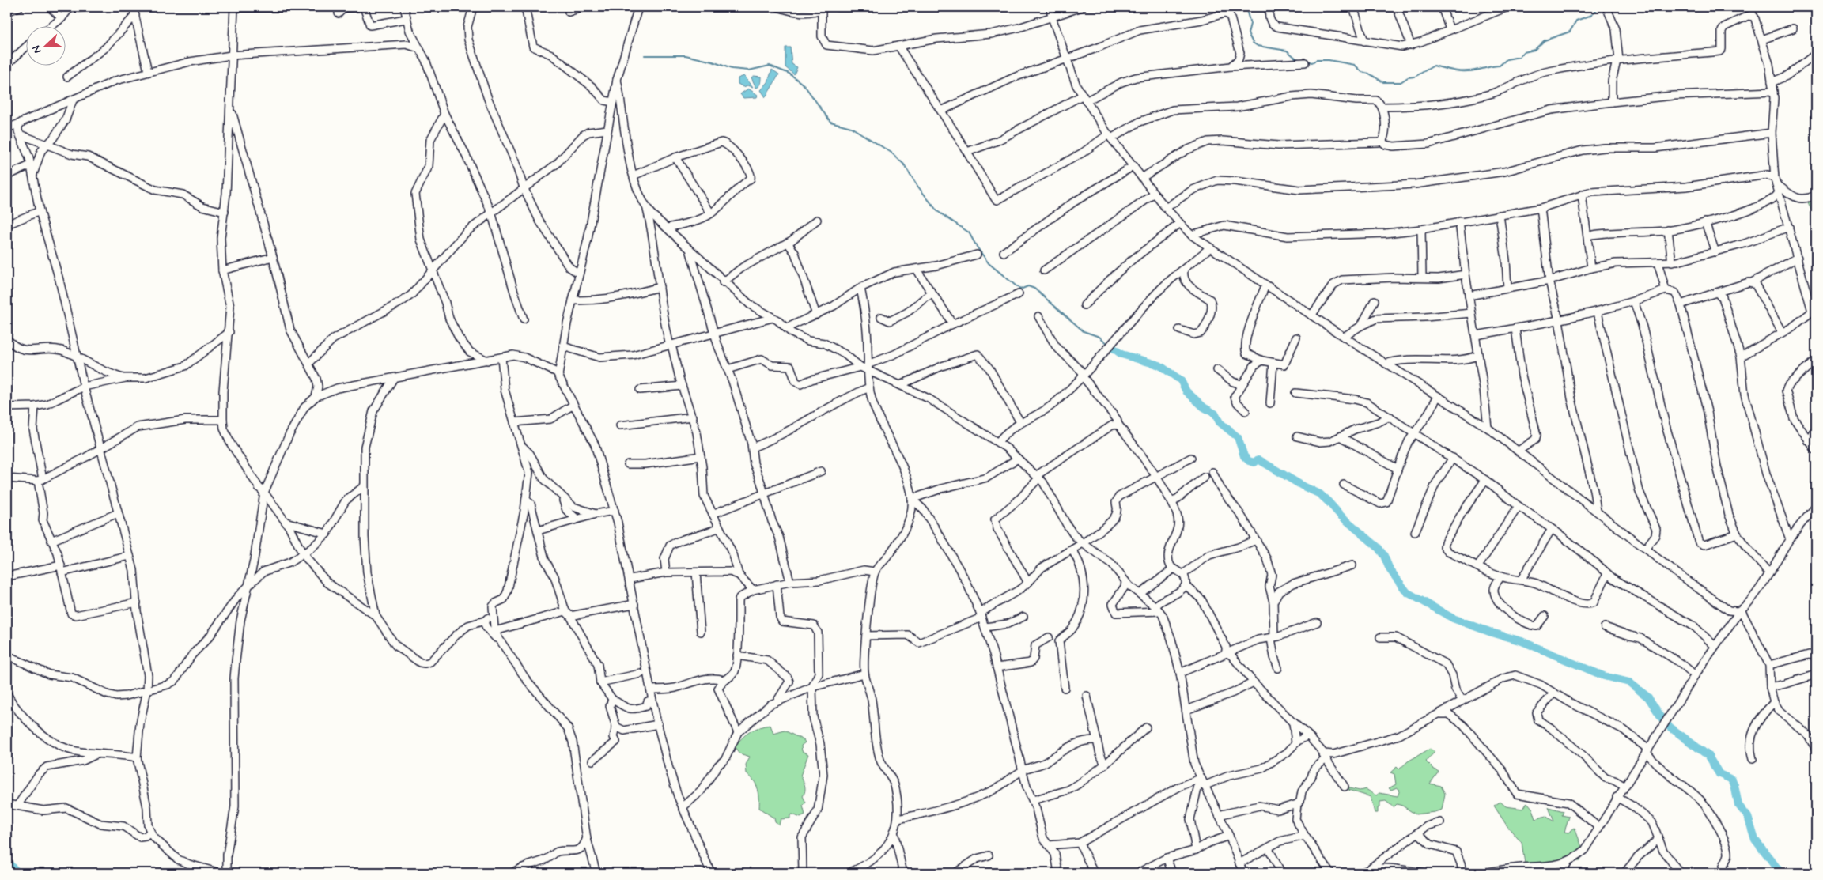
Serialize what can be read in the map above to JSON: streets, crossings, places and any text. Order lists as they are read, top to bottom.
{
  "north": "left"
}
